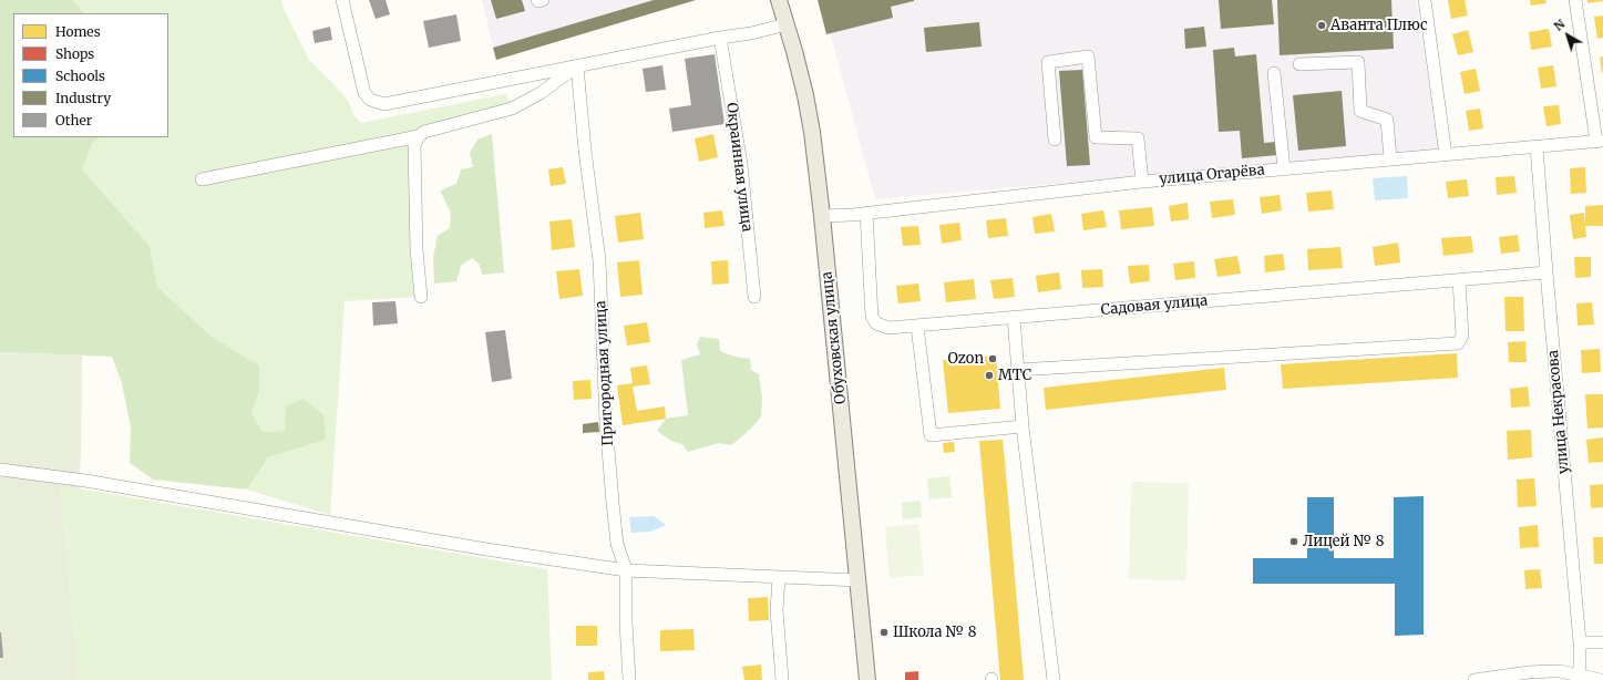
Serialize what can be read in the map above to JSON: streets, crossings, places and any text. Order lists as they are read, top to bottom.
{
  "streets": {
    "main road": ["Обуховская улица"],
    "street": [
      "Окраинная улица",
      "улица Огарёва",
      "Садовая улица",
      "Пригородная улица",
      "улица Некрасова"
    ]
  },
  "crossings": [
    ["улица Огарёва", "Садовая улица"],
    ["улица Огарёва", "Обуховская улица"],
    ["улица Огарёва", "улица Некрасова"],
    ["Садовая улица", "улица Некрасова"]
  ],
  "places": [
    "Аванта Плюс",
    "Ozon",
    "МТС",
    "Лицей № 8",
    "Школа № 8"
  ],
  "legend": [
    "Homes",
    "Shops",
    "Schools",
    "Industry",
    "Other"
  ],
  "north": "top left"
}
